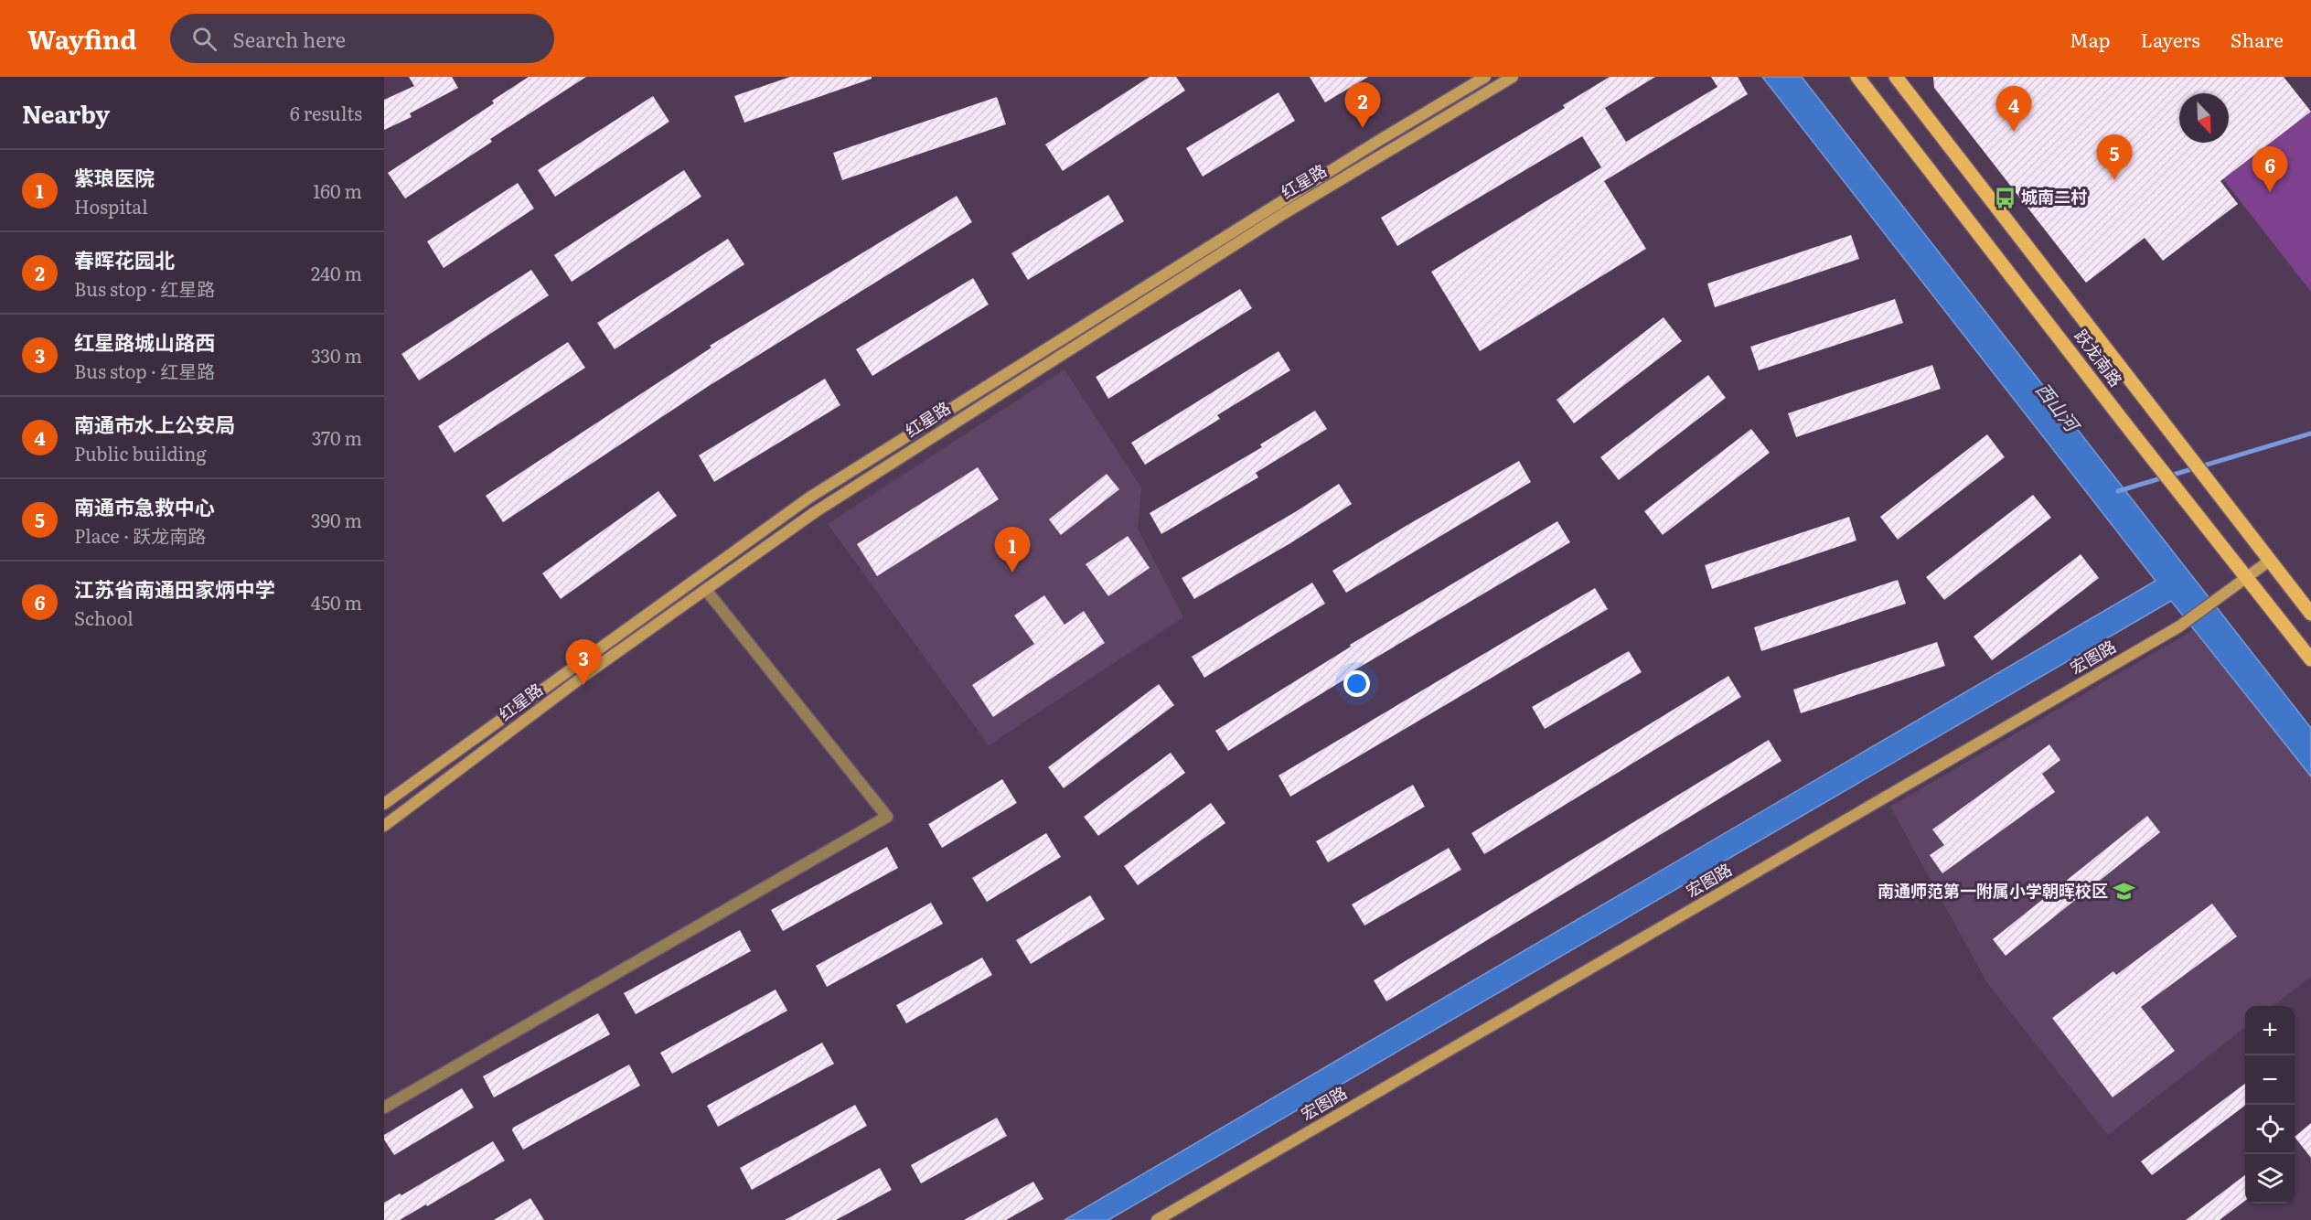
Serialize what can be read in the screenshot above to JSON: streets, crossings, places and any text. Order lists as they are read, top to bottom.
{
  "streets": {
    "main road": ["红星路", "跃龙南路", "宏图路"]
  },
  "crossings": [
    ["跃龙南路", "宏图路"]
  ],
  "water": ["西山河"],
  "places": {
    "bus stop": ["城南二村"],
    "school or university": ["南通师范第一附属小学朝晖校区"]
  },
  "north": "bottom right",
  "page": {
    "header": "Wayfind",
    "search": "Search here",
    "nav": ["Map", "Layers", "Share"],
    "heading": ["Nearby", "6 results"],
    "pins": [
      "2",
      "4",
      "5",
      "6",
      "1",
      "3"
    ],
    "list": [
      {
        "mark": "1",
        "name": "紫琅医院",
        "note": "Hospital",
        "value": "160 m"
      },
      {
        "mark": "2",
        "name": "春晖花园北",
        "note": "Bus stop · 红星路",
        "value": "240 m"
      },
      {
        "mark": "3",
        "name": "红星路城山路西",
        "note": "Bus stop · 红星路",
        "value": "330 m"
      },
      {
        "mark": "4",
        "name": "南通市水上公安局",
        "note": "Public building",
        "value": "370 m"
      },
      {
        "mark": "5",
        "name": "南通市急救中心",
        "note": "Place · 跃龙南路",
        "value": "390 m"
      },
      {
        "mark": "6",
        "name": "江苏省南通田家炳中学",
        "note": "School",
        "value": "450 m"
      }
    ],
    "map_buttons": ["+", "−"]
  }
}
